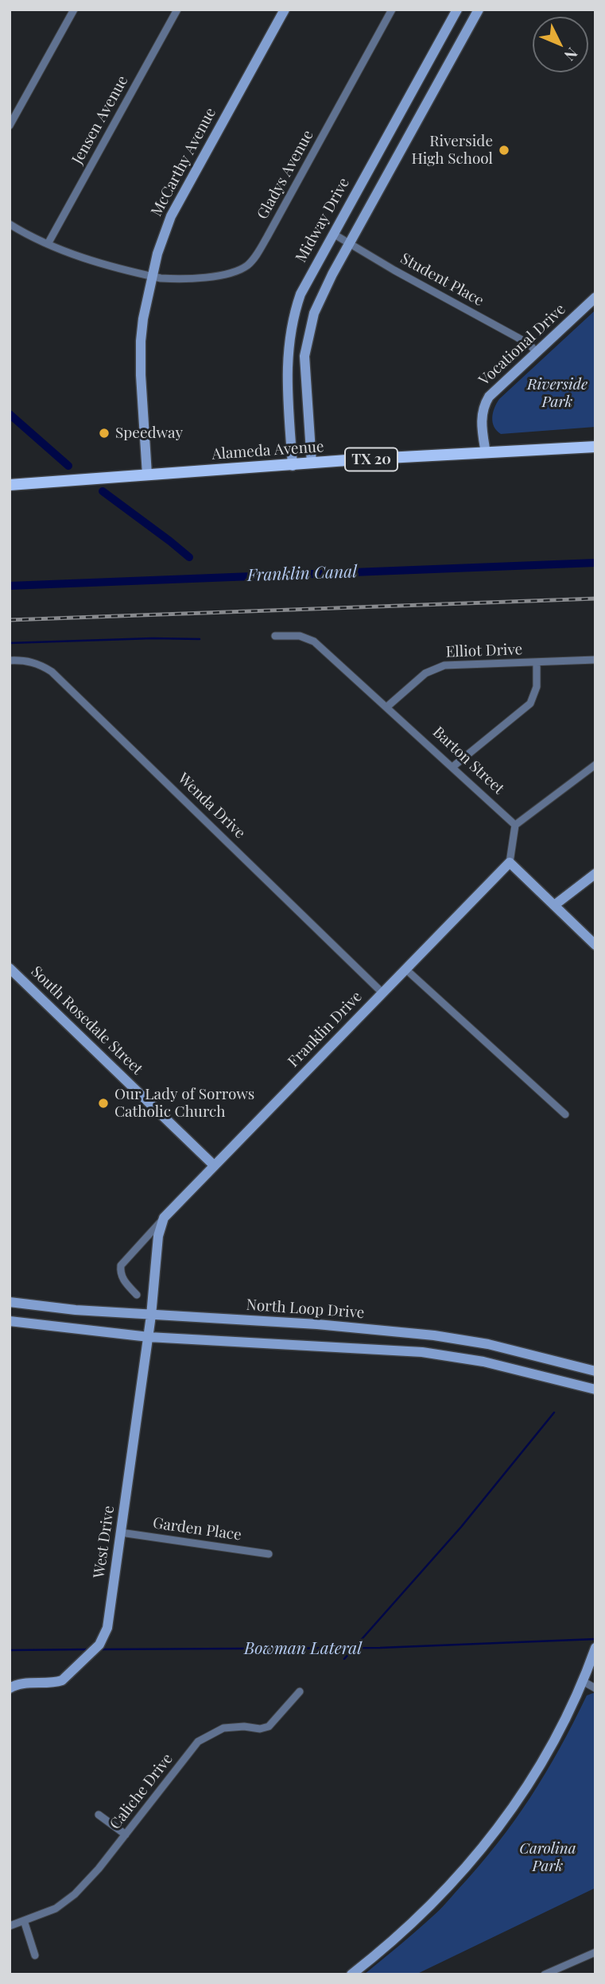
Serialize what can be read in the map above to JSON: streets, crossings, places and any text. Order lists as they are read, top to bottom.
{
  "streets": {
    "main road": [
      "McCarthy Avenue",
      "Midway Drive",
      "Vocational Drive",
      "Alameda Avenue",
      "TX 20",
      "South Rosedale Street",
      "Franklin Drive",
      "North Loop Drive",
      "West Drive"
    ],
    "street": [
      "Jensen Avenue",
      "Gladys Avenue",
      "Student Place",
      "Elliot Drive",
      "Barton Street",
      "Wenda Drive",
      "Garden Place",
      "Caliche Drive"
    ]
  },
  "crossings": [
    ["Jensen Avenue", "Gladys Avenue"],
    ["McCarthy Avenue", "Gladys Avenue"],
    ["McCarthy Avenue", "Alameda Avenue"],
    ["Midway Drive", "Student Place"],
    ["Midway Drive", "Alameda Avenue"],
    ["Student Place", "Vocational Drive"],
    ["Vocational Drive", "Alameda Avenue"],
    ["Elliot Drive", "Barton Street"],
    ["Wenda Drive", "Franklin Drive"],
    ["South Rosedale Street", "Franklin Drive"],
    ["Garden Place", "West Drive"]
  ],
  "water": ["Franklin Canal", "Bowman Lateral"],
  "parks": ["Riverside Park", "Carolina Park"],
  "places": ["Riverside High School", "Speedway", "Our Lady of Sorrows Catholic Church"],
  "north": "bottom right"
}
